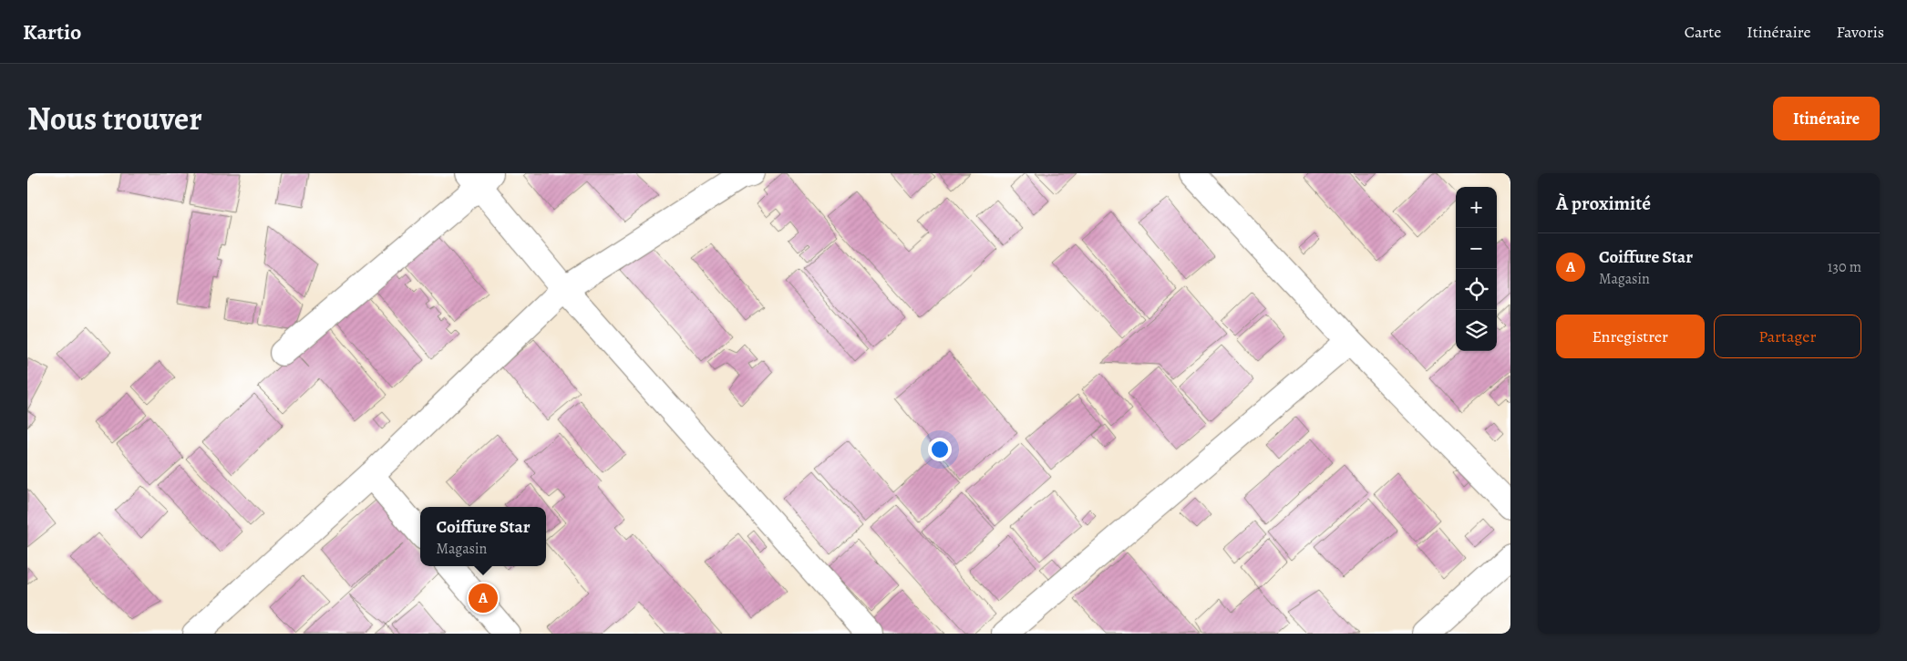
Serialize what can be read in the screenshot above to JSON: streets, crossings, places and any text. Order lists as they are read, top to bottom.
{
  "page": {
    "header": "Kartio",
    "nav": ["Carte", "Itinéraire", "Favoris"],
    "title": "Nous trouver",
    "buttons": [
      "Itinéraire",
      ["Enregistrer", "Partager"]
    ],
    "heading": "À proximité",
    "map_buttons": ["+", "−"],
    "list": [
      {
        "mark": "A",
        "name": "Coiffure Star",
        "note": "Magasin",
        "value": "130 m"
      }
    ],
    "popup": ["Coiffure Star", "Magasin"],
    "pins": "A"
  }
}
